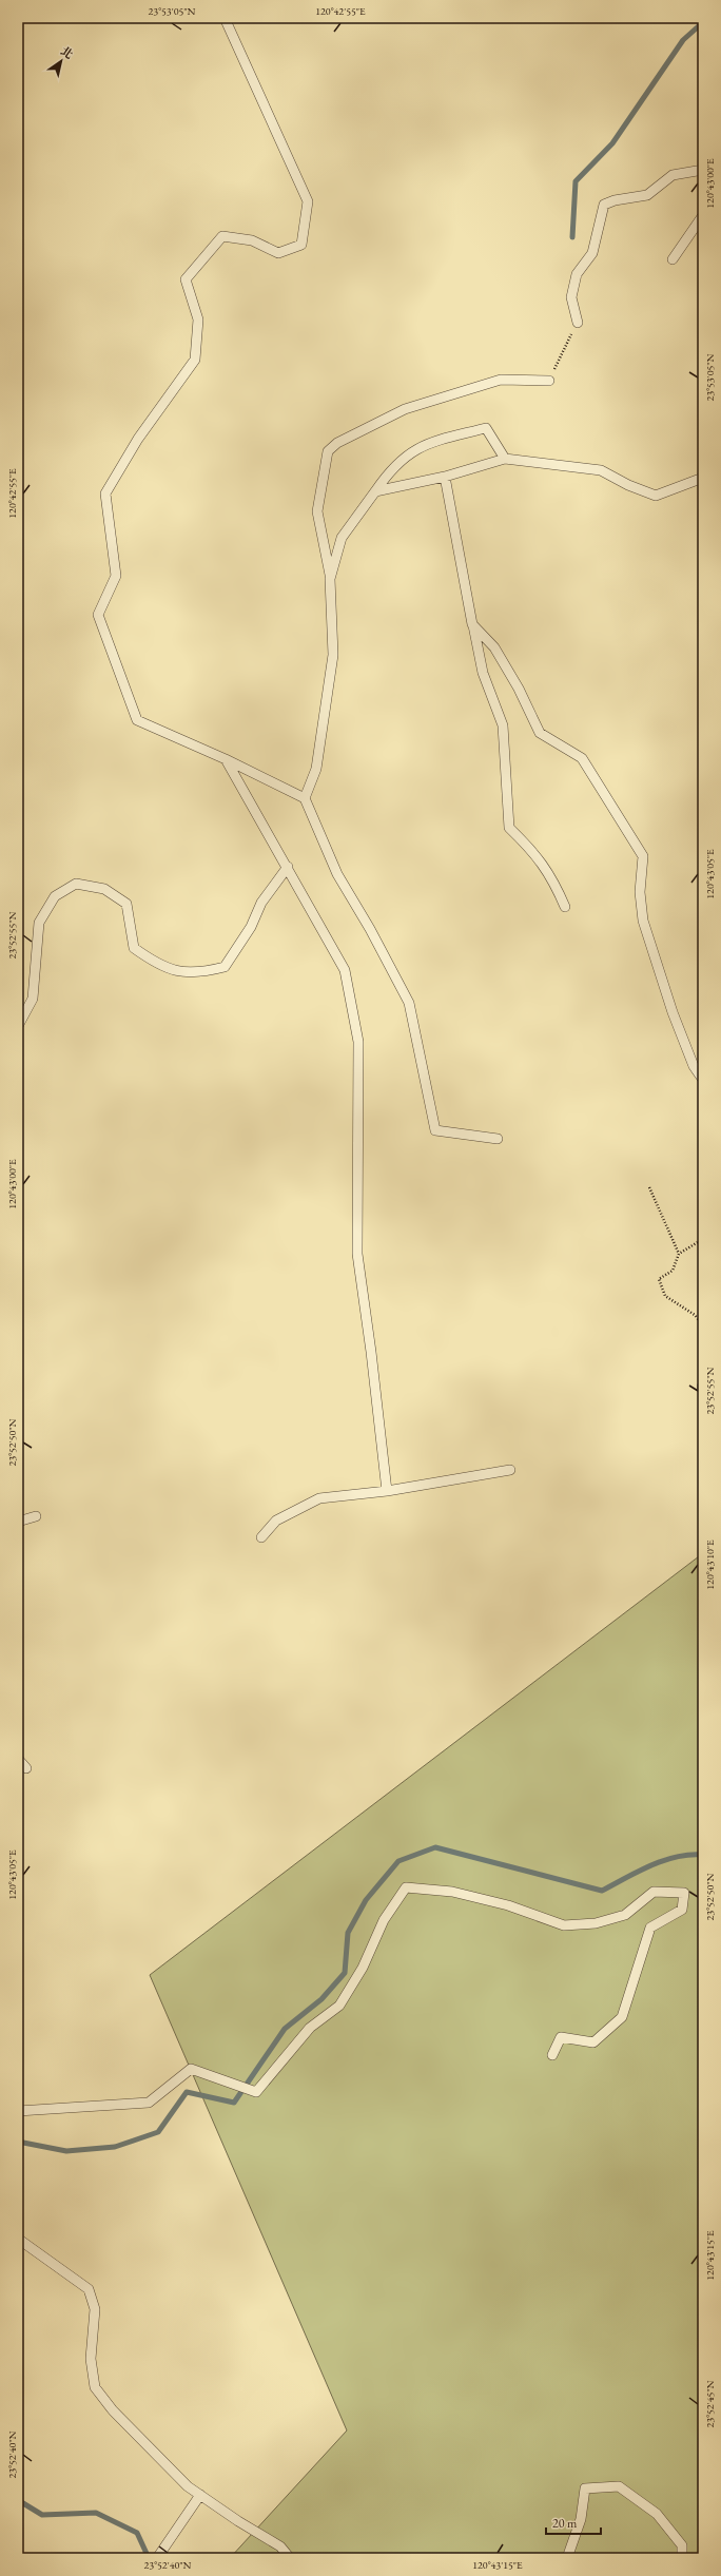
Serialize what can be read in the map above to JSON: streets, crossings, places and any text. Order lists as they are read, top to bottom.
{
  "scale_bar": "20 m",
  "north": "top right",
  "coordinates": [
    "23°53'05\"N",
    "120°42'55\"E",
    "120°43'00\"E",
    "120°43'05\"E",
    "23°52'55\"N",
    "23°52'50\"N",
    "120°43'10\"E",
    "120°43'15\"E",
    "23°52'45\"N",
    "23°52'40\"N"
  ]
}
